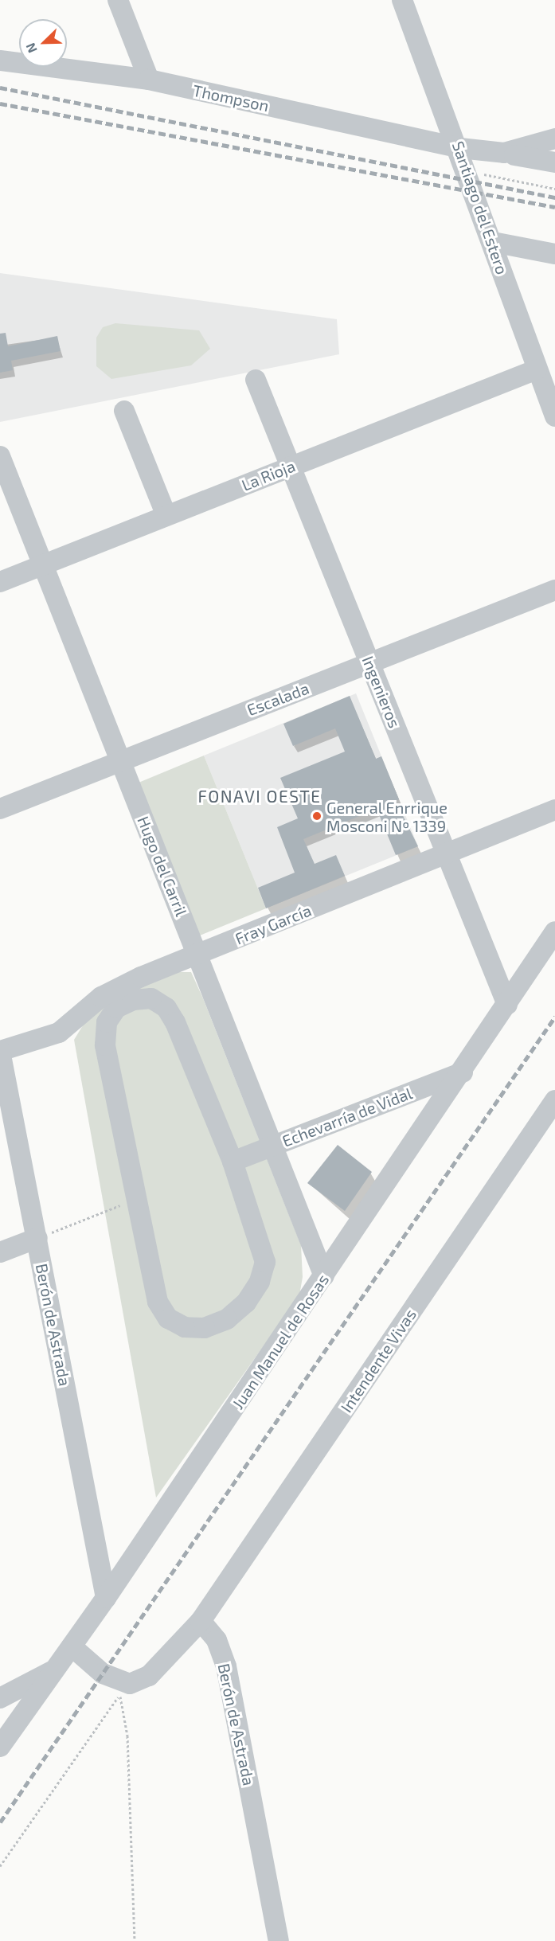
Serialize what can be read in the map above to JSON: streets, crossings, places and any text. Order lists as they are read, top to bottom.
{
  "streets": {
    "street": [
      "Thompson",
      "Santiago del Estero",
      "La Rioja",
      "Ingenieros",
      "Escalada",
      "Hugo del Carril",
      "Fray García",
      "Echevarría de Vidal",
      "Berón de Astrada",
      "Juan Manuel de Rosas",
      "Intendente Vivas"
    ]
  },
  "crossings": [
    ["Thompson", "Santiago del Estero"],
    ["Santiago del Estero", "La Rioja"],
    ["La Rioja", "Ingenieros"],
    ["La Rioja", "Hugo del Carril"],
    ["Ingenieros", "Escalada"],
    ["Ingenieros", "Fray García"],
    ["Ingenieros", "Juan Manuel de Rosas"],
    ["Escalada", "Hugo del Carril"],
    ["Hugo del Carril", "Fray García"],
    ["Hugo del Carril", "Echevarría de Vidal"],
    ["Hugo del Carril", "Juan Manuel de Rosas"],
    ["Fray García", "Berón de Astrada"],
    ["Echevarría de Vidal", "Juan Manuel de Rosas"],
    ["Berón de Astrada", "Juan Manuel de Rosas"],
    ["Berón de Astrada", "Intendente Vivas"]
  ],
  "districts": ["FONAVI OESTE"],
  "places": ["General Enrrique Mosconi Nº 1339"],
  "north": "bottom left"
}
